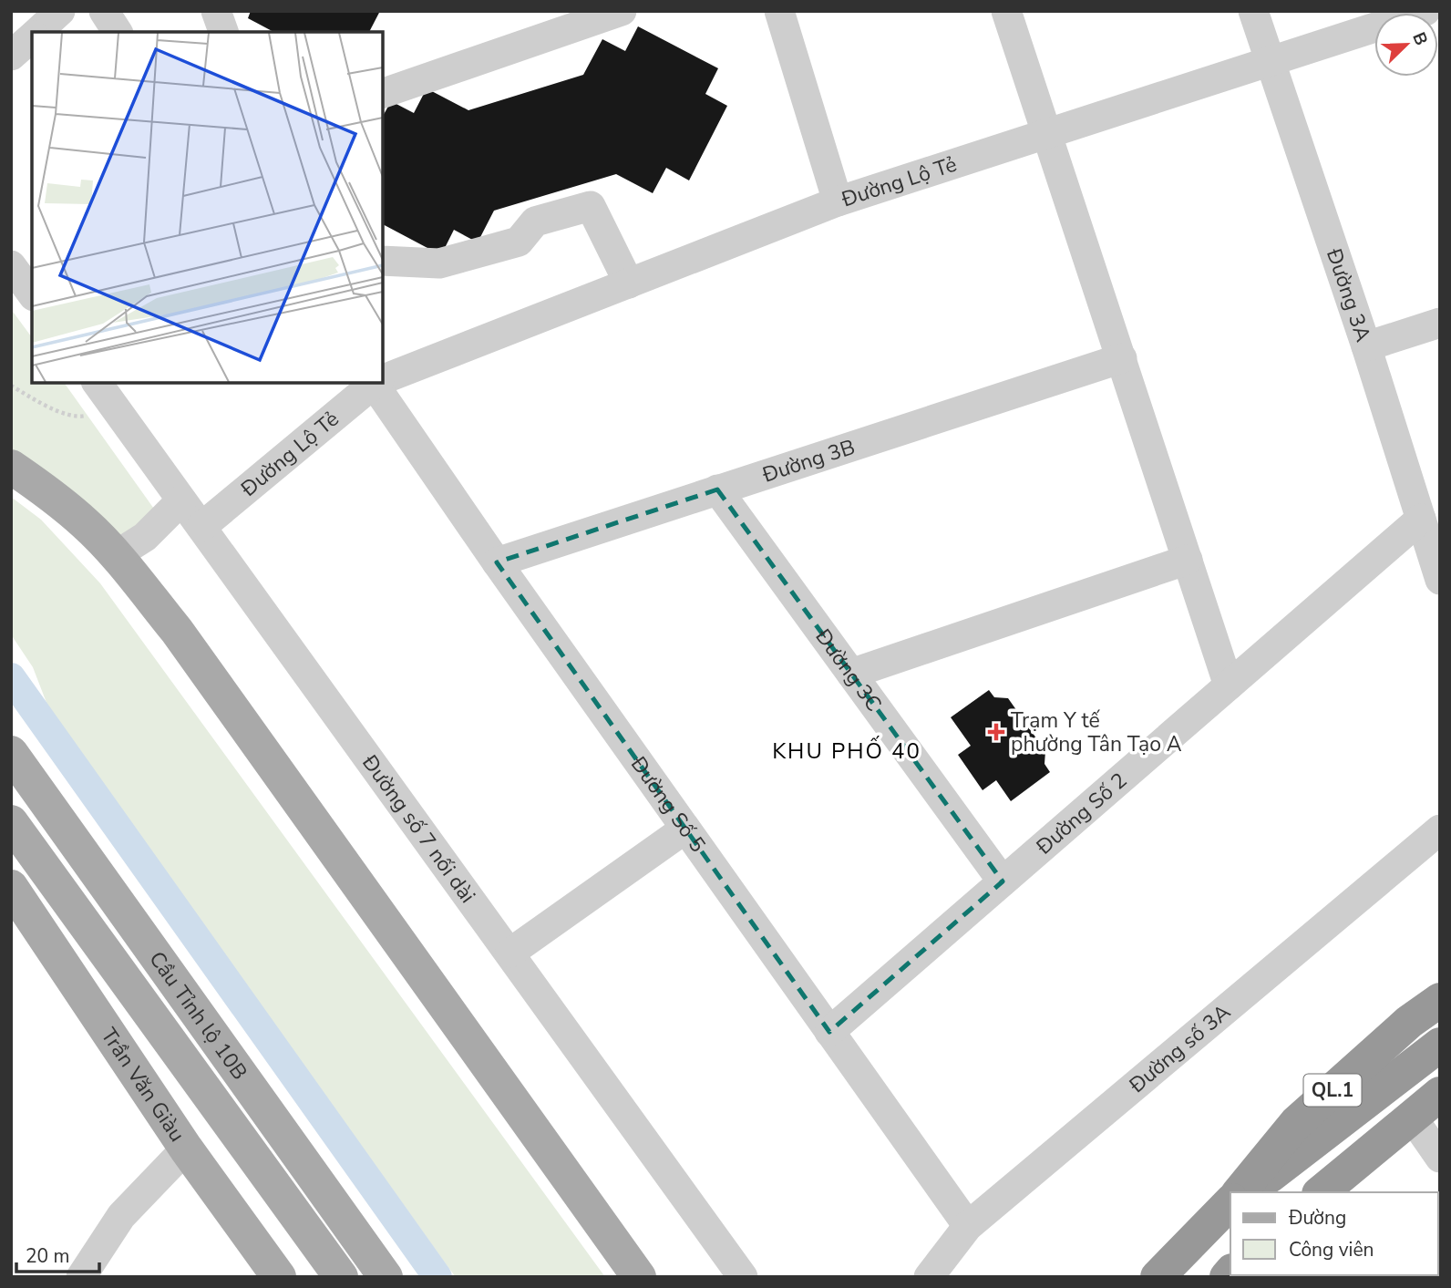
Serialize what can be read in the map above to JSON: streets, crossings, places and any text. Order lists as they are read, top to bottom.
{
  "streets": {
    "highway": ["QL.1"],
    "main road": ["Cầu Tỉnh lộ 10B", "Trần Văn Giàu"],
    "street": [
      "Đường Lộ Tẻ",
      "Đường 3A",
      "Đường 3B",
      "Đường 3C",
      "Đường Số 5",
      "Đường Số 2",
      "Đường số 7 nối dài",
      "Đường số 3A"
    ]
  },
  "crossings": [
    ["Đường Lộ Tẻ", "Đường 3A"],
    ["Đường Lộ Tẻ", "Đường số 7 nối dài"],
    ["Đường 3A", "Đường Số 2"],
    ["Đường 3B", "Đường 3C"],
    ["Đường 3B", "Đường Số 5"],
    ["Đường 3C", "Đường Số 2"],
    ["Đường Số 5", "Đường Số 2"],
    ["Đường Số 5", "Đường số 3A"]
  ],
  "districts": ["KHU PHỐ 40"],
  "places": {
    "health": ["Trạm Y tế phường Tân Tạo A"]
  },
  "legend": ["Đường", "Công viên"],
  "scale_bar": "20 m",
  "north": "top right"
}
